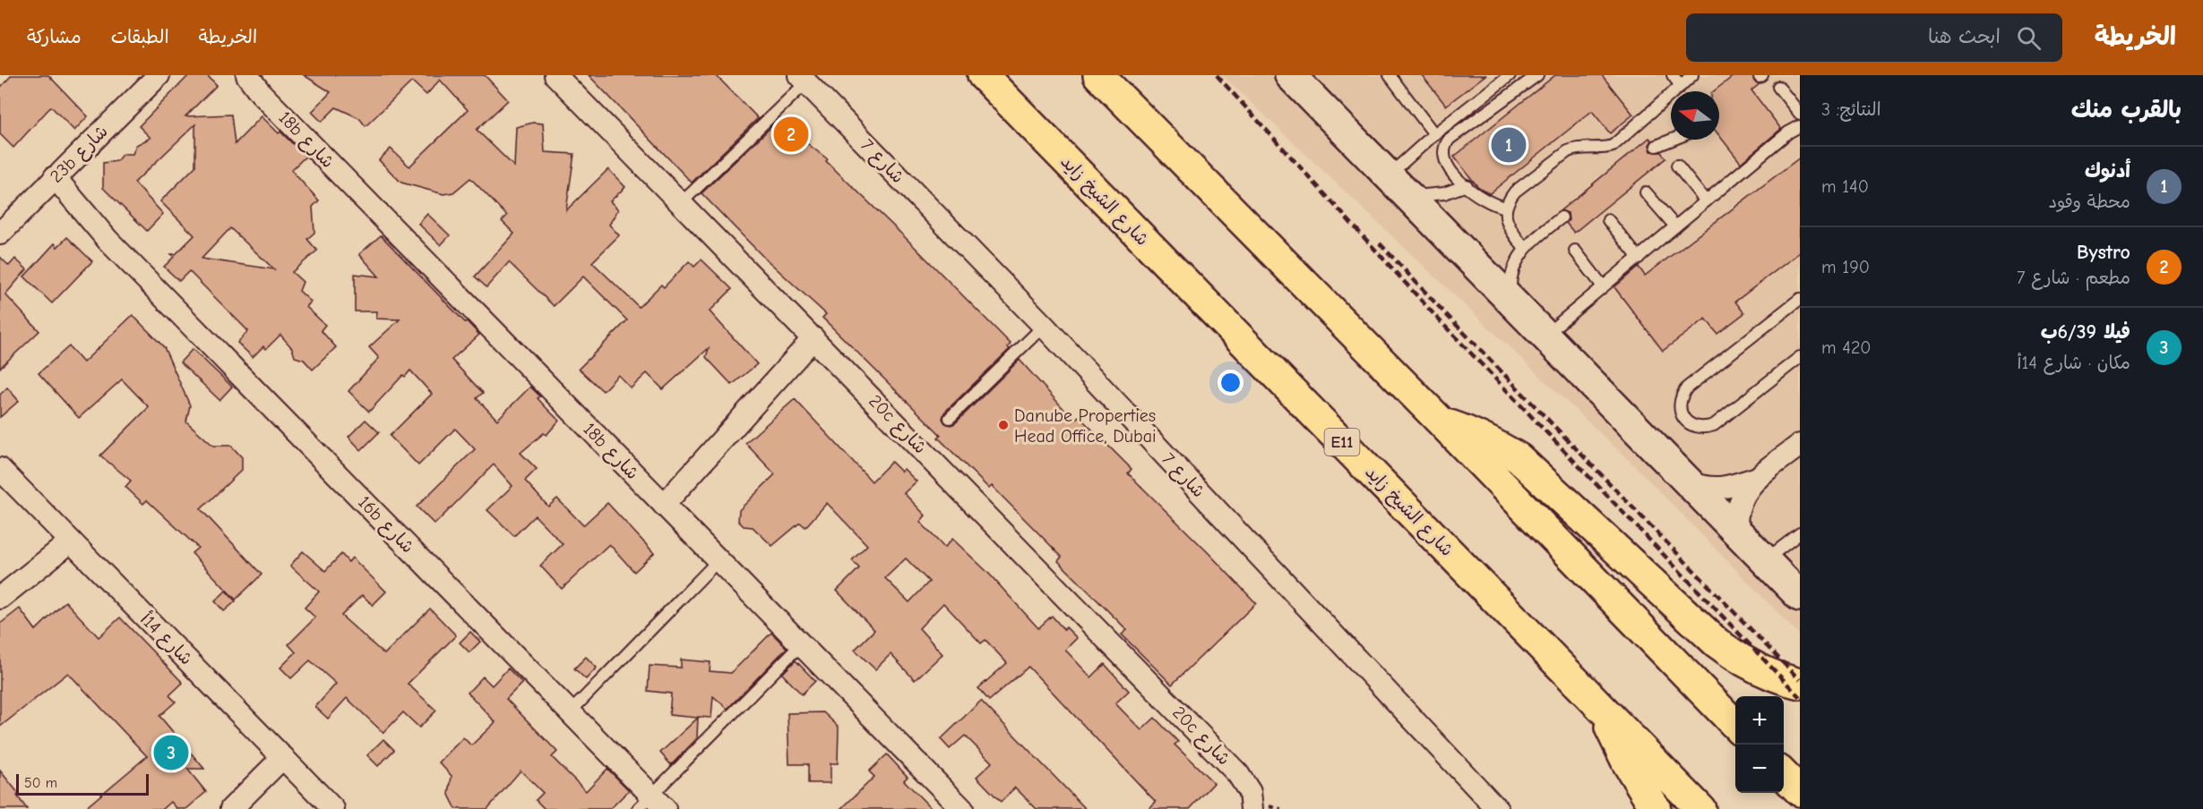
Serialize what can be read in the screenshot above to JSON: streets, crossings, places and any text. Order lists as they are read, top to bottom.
{
  "streets": {
    "highway": ["شارع الشيخ زايد", "E11"],
    "street": [
      "18b شارع",
      "23b شارع",
      "شارع 7",
      "20c شارع",
      "16b شارع",
      "شارع 14أ"
    ]
  },
  "crossings": [
    ["23b شارع", "16b شارع"]
  ],
  "places": ["Danube Properties Head Office, Dubai"],
  "scale_bar": "50 m",
  "north": "left",
  "page": {
    "header": "الخريطة",
    "search": "ابحث هنا",
    "nav": ["الخريطة", "الطبقات", "مشاركة"],
    "heading": ["بالقرب منك", "النتائج: 3"],
    "pins": ["2", "1", "3"],
    "list": [
      {
        "mark": "1",
        "name": "أدنوك",
        "note": "محطة وقود",
        "value": "140 m"
      },
      {
        "mark": "2",
        "name": "Bystro",
        "note": "مطعم · شارع 7",
        "value": "190 m"
      },
      {
        "mark": "3",
        "name": "فيلا 6/39ب",
        "note": "مكان · شارع 14أ",
        "value": "420 m"
      }
    ],
    "map_buttons": ["+", "−"],
    "scale": "50 m"
  }
}
